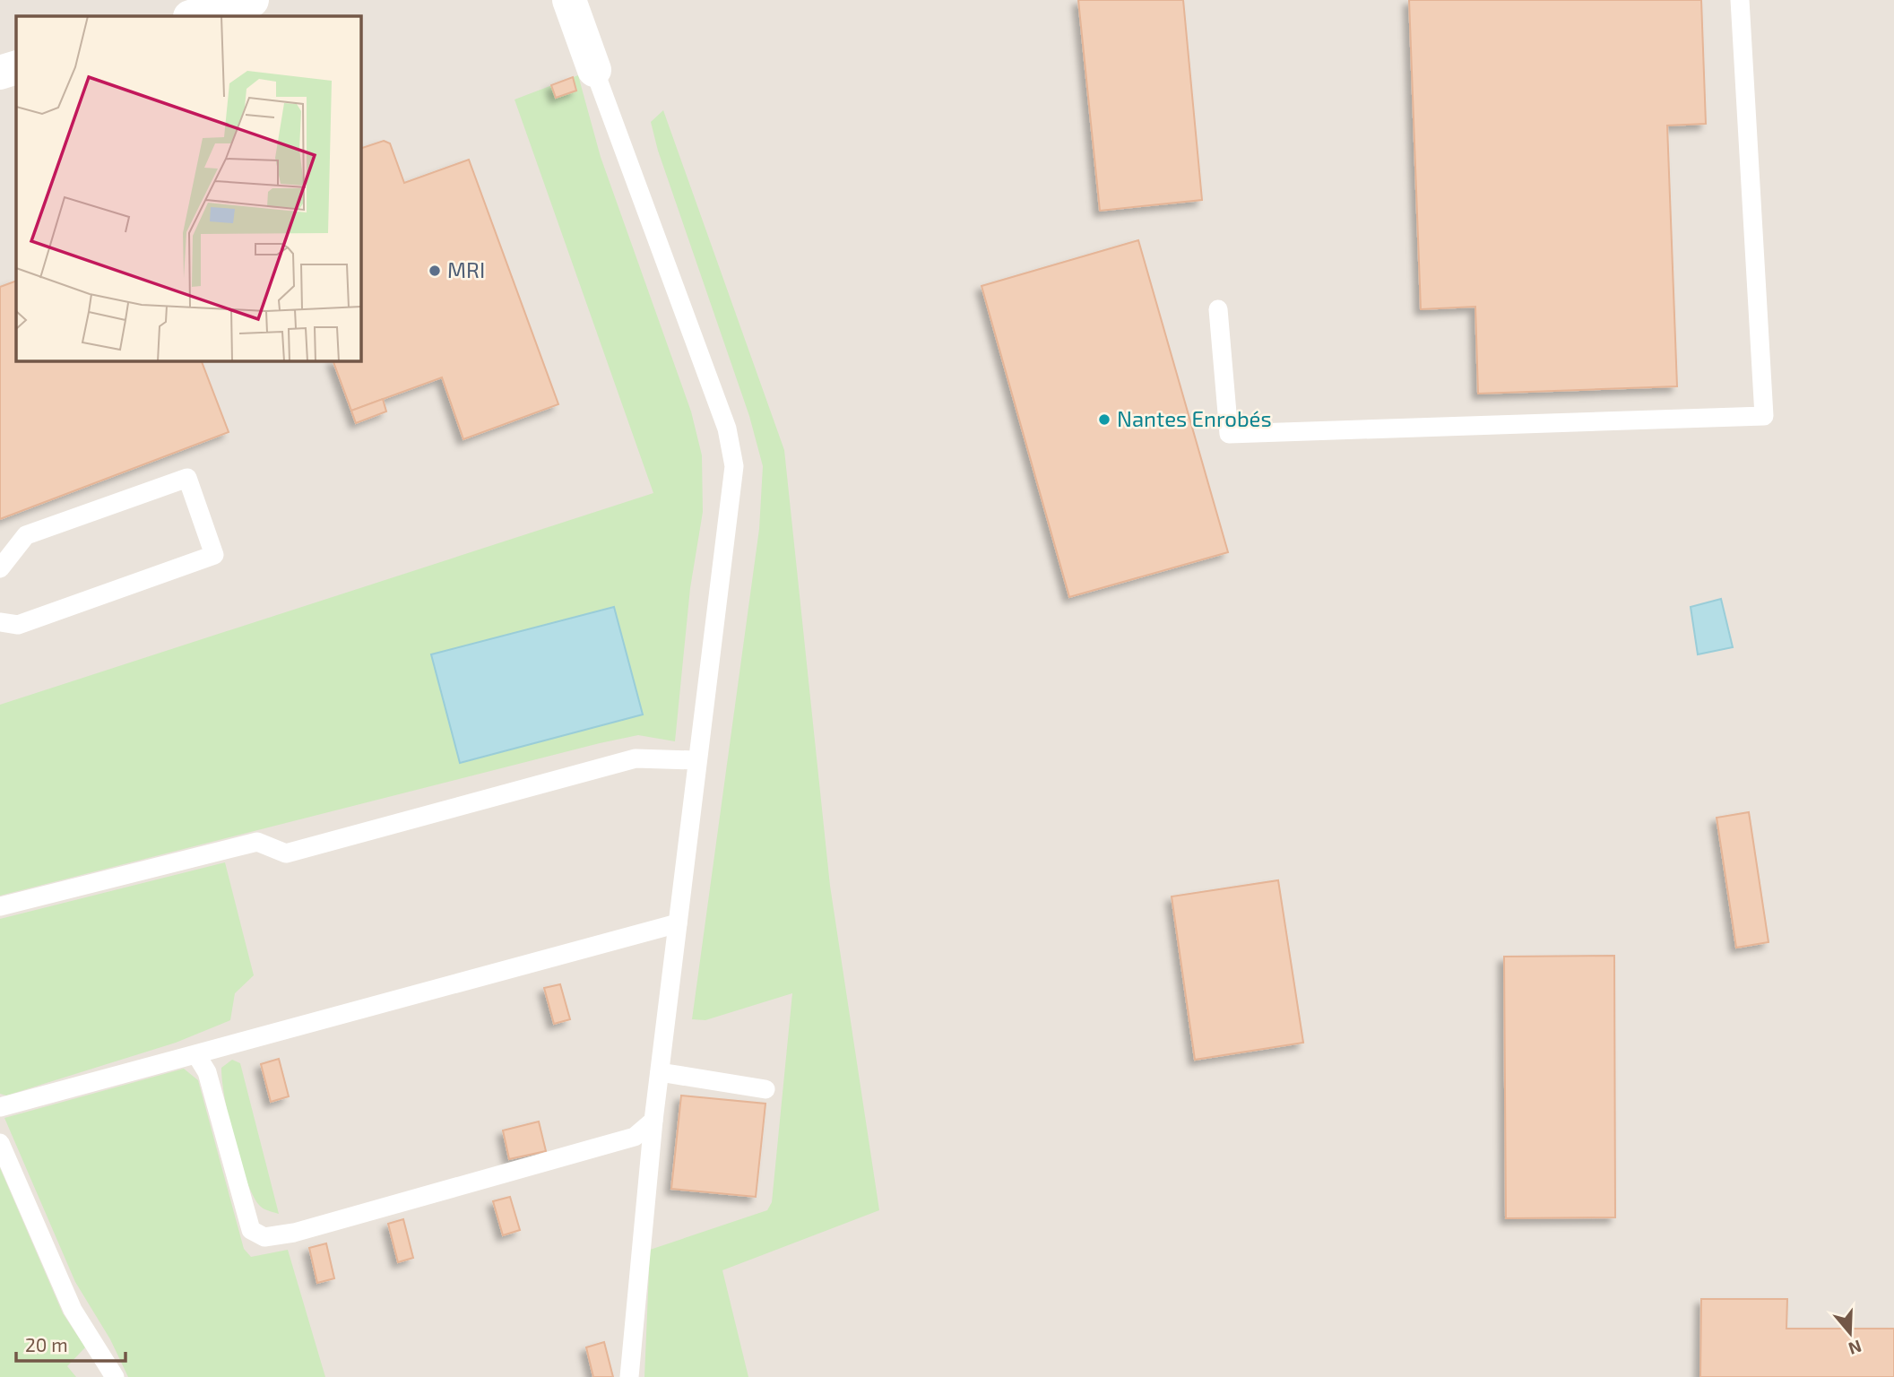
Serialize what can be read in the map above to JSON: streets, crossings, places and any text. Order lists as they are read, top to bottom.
{
  "places": ["MRI", "Nantes Enrobés"],
  "scale_bar": "20 m",
  "north": "bottom"
}
